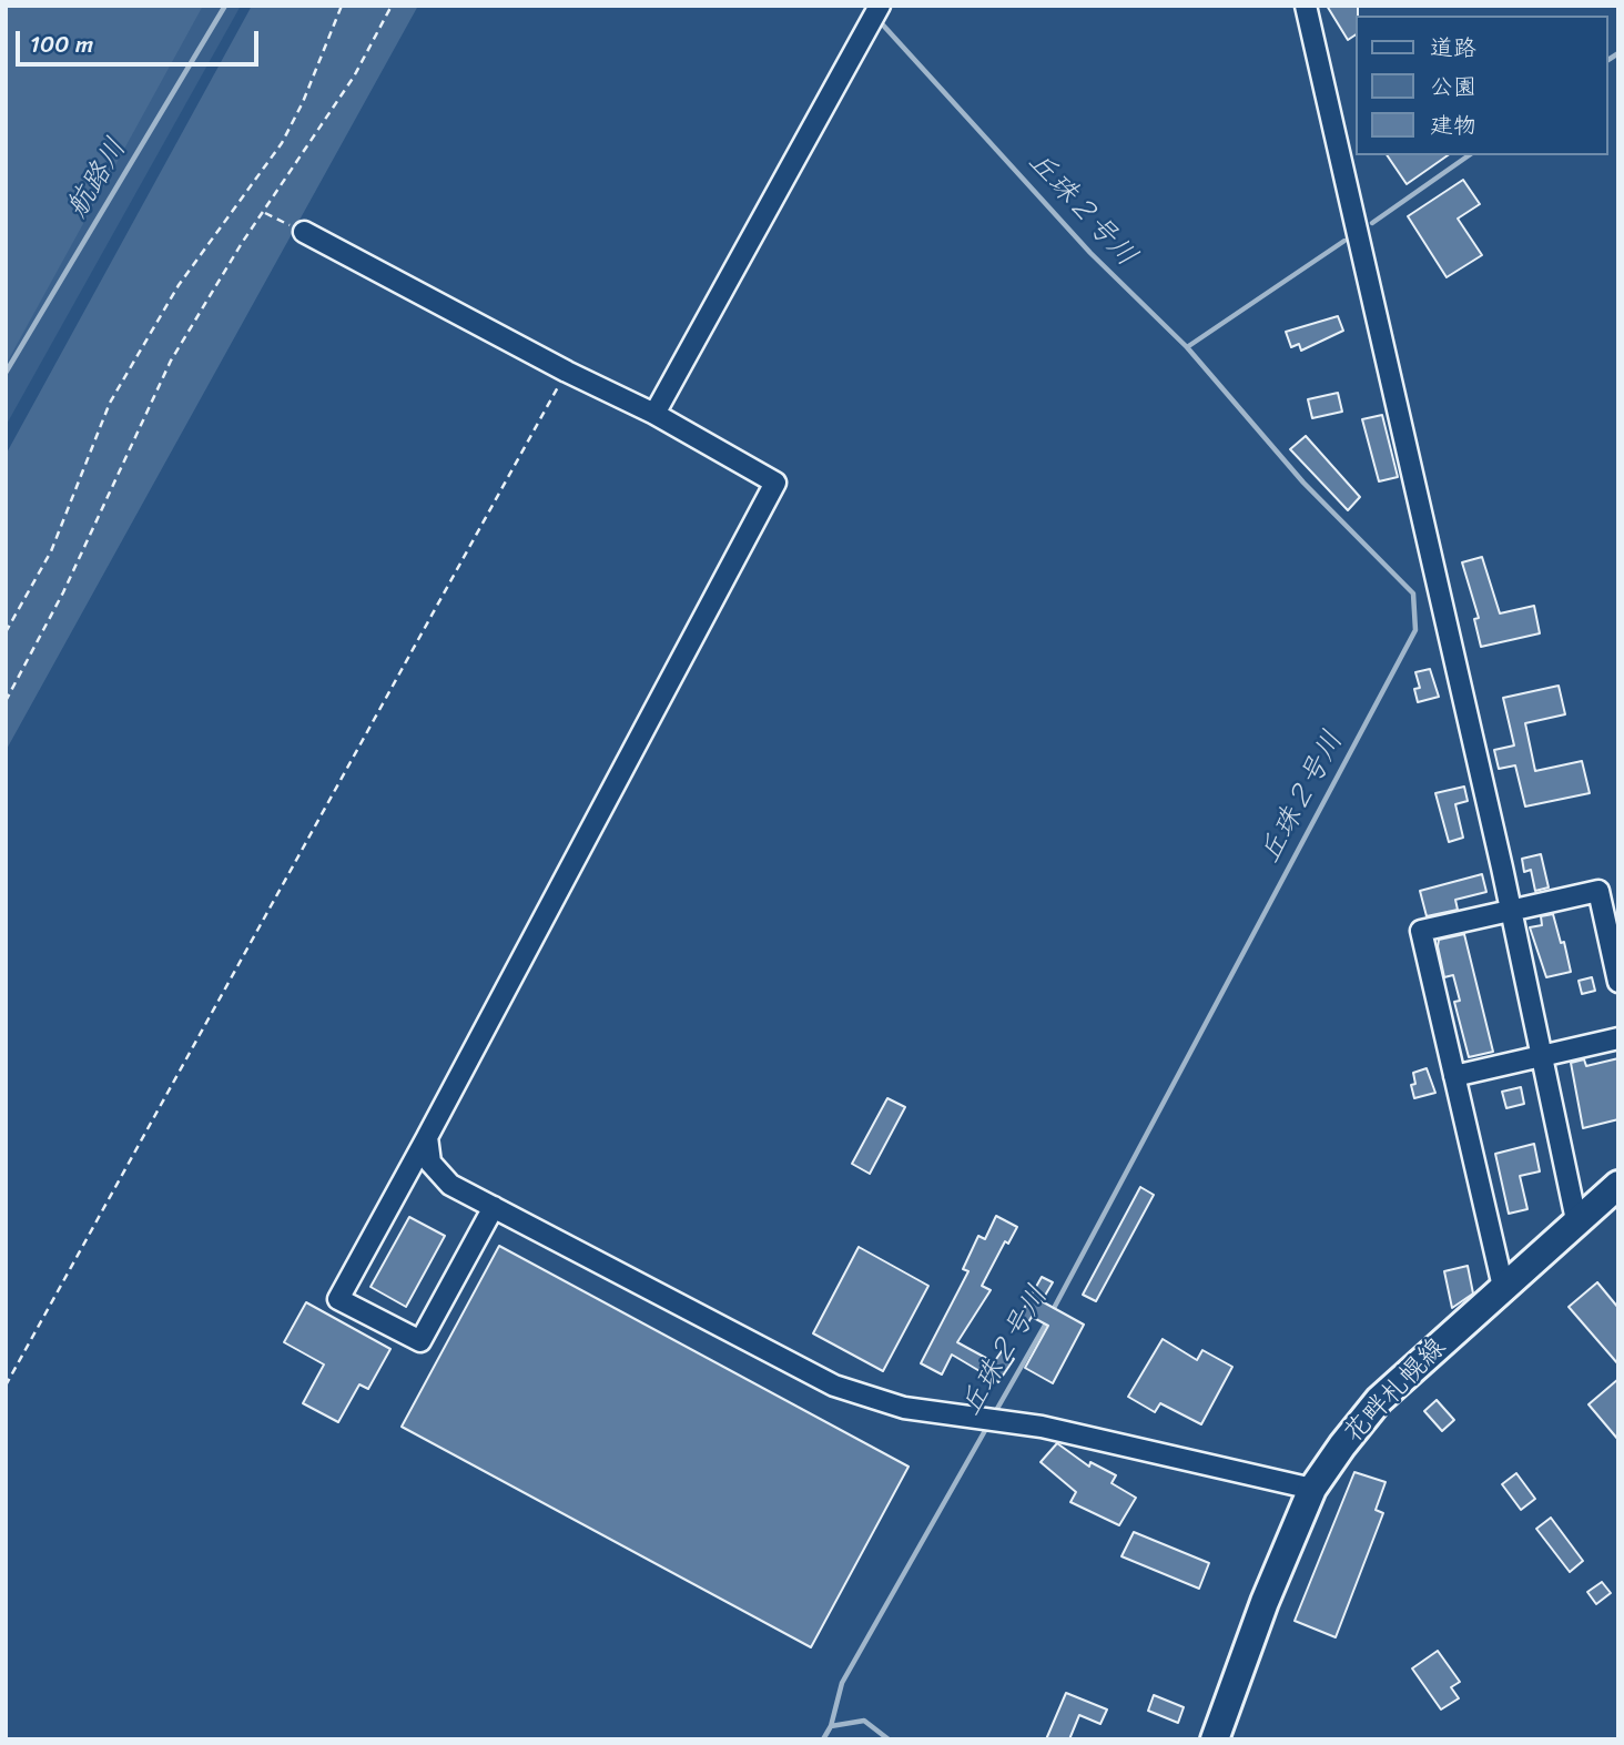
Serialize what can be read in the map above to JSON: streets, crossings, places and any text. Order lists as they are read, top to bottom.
{
  "streets": {
    "main road": ["花畔札幌線"]
  },
  "water": ["航路川", "丘珠２号川"],
  "legend": ["道路", "公園", "建物"],
  "scale_bar": "100 m"
}
